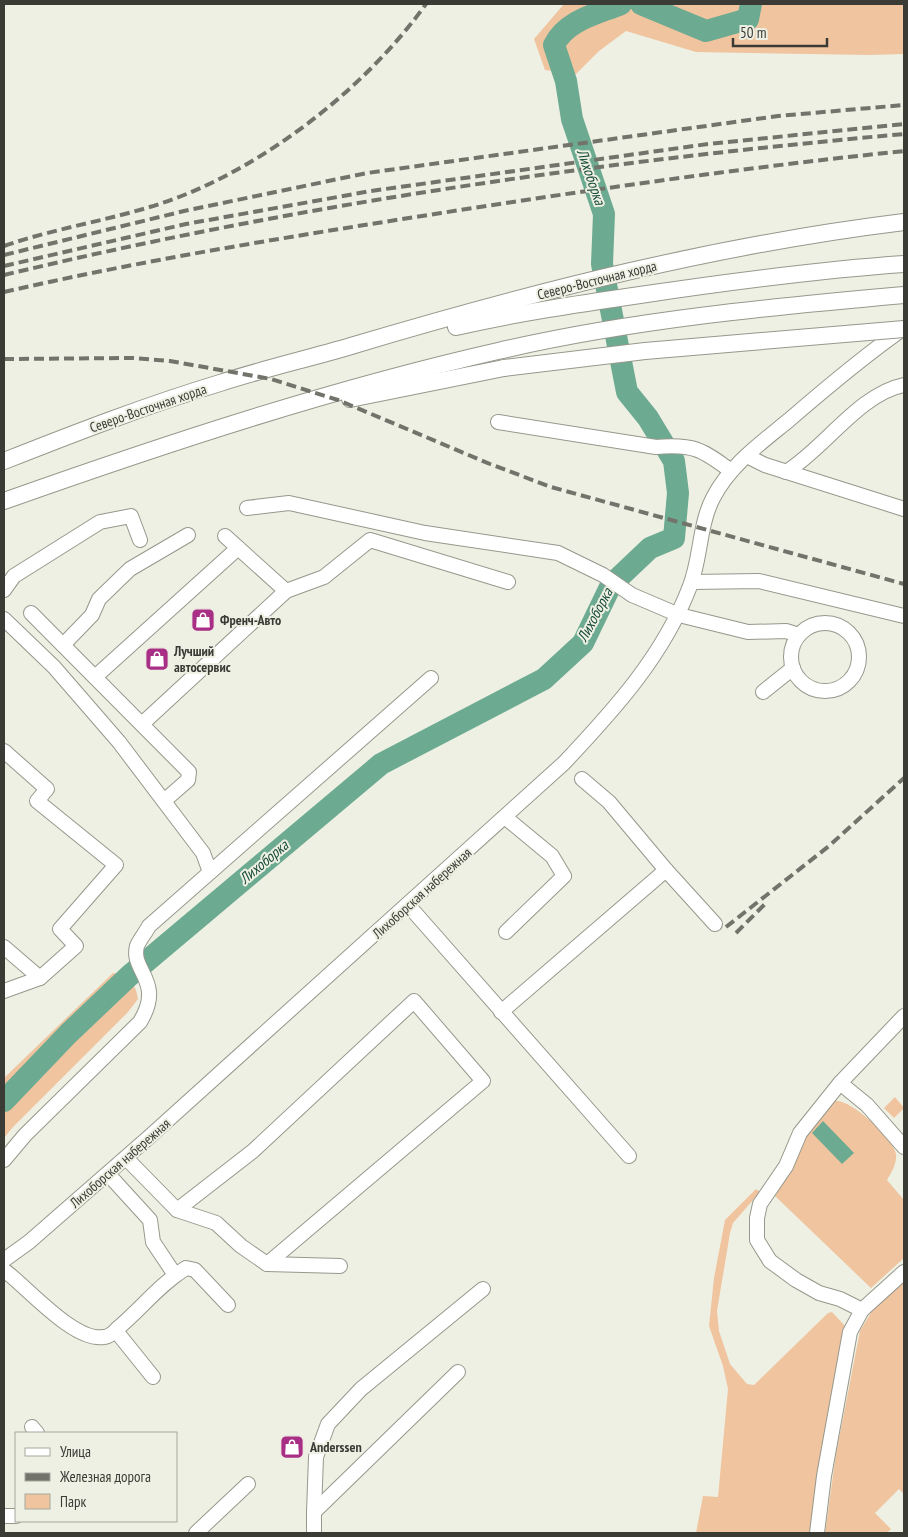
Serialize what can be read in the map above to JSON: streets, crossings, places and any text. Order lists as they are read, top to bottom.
{
  "streets": {
    "main road": ["Северо-Восточная хорда"],
    "street": ["Лихоборская набережная"]
  },
  "water": ["Лихоборка"],
  "places": {
    "shop": ["Френч-Авто", "Лучший автосервис", "Anderssen"]
  },
  "legend": ["Улица", "Железная дорога", "Парк"],
  "scale_bar": "50 m"
}
